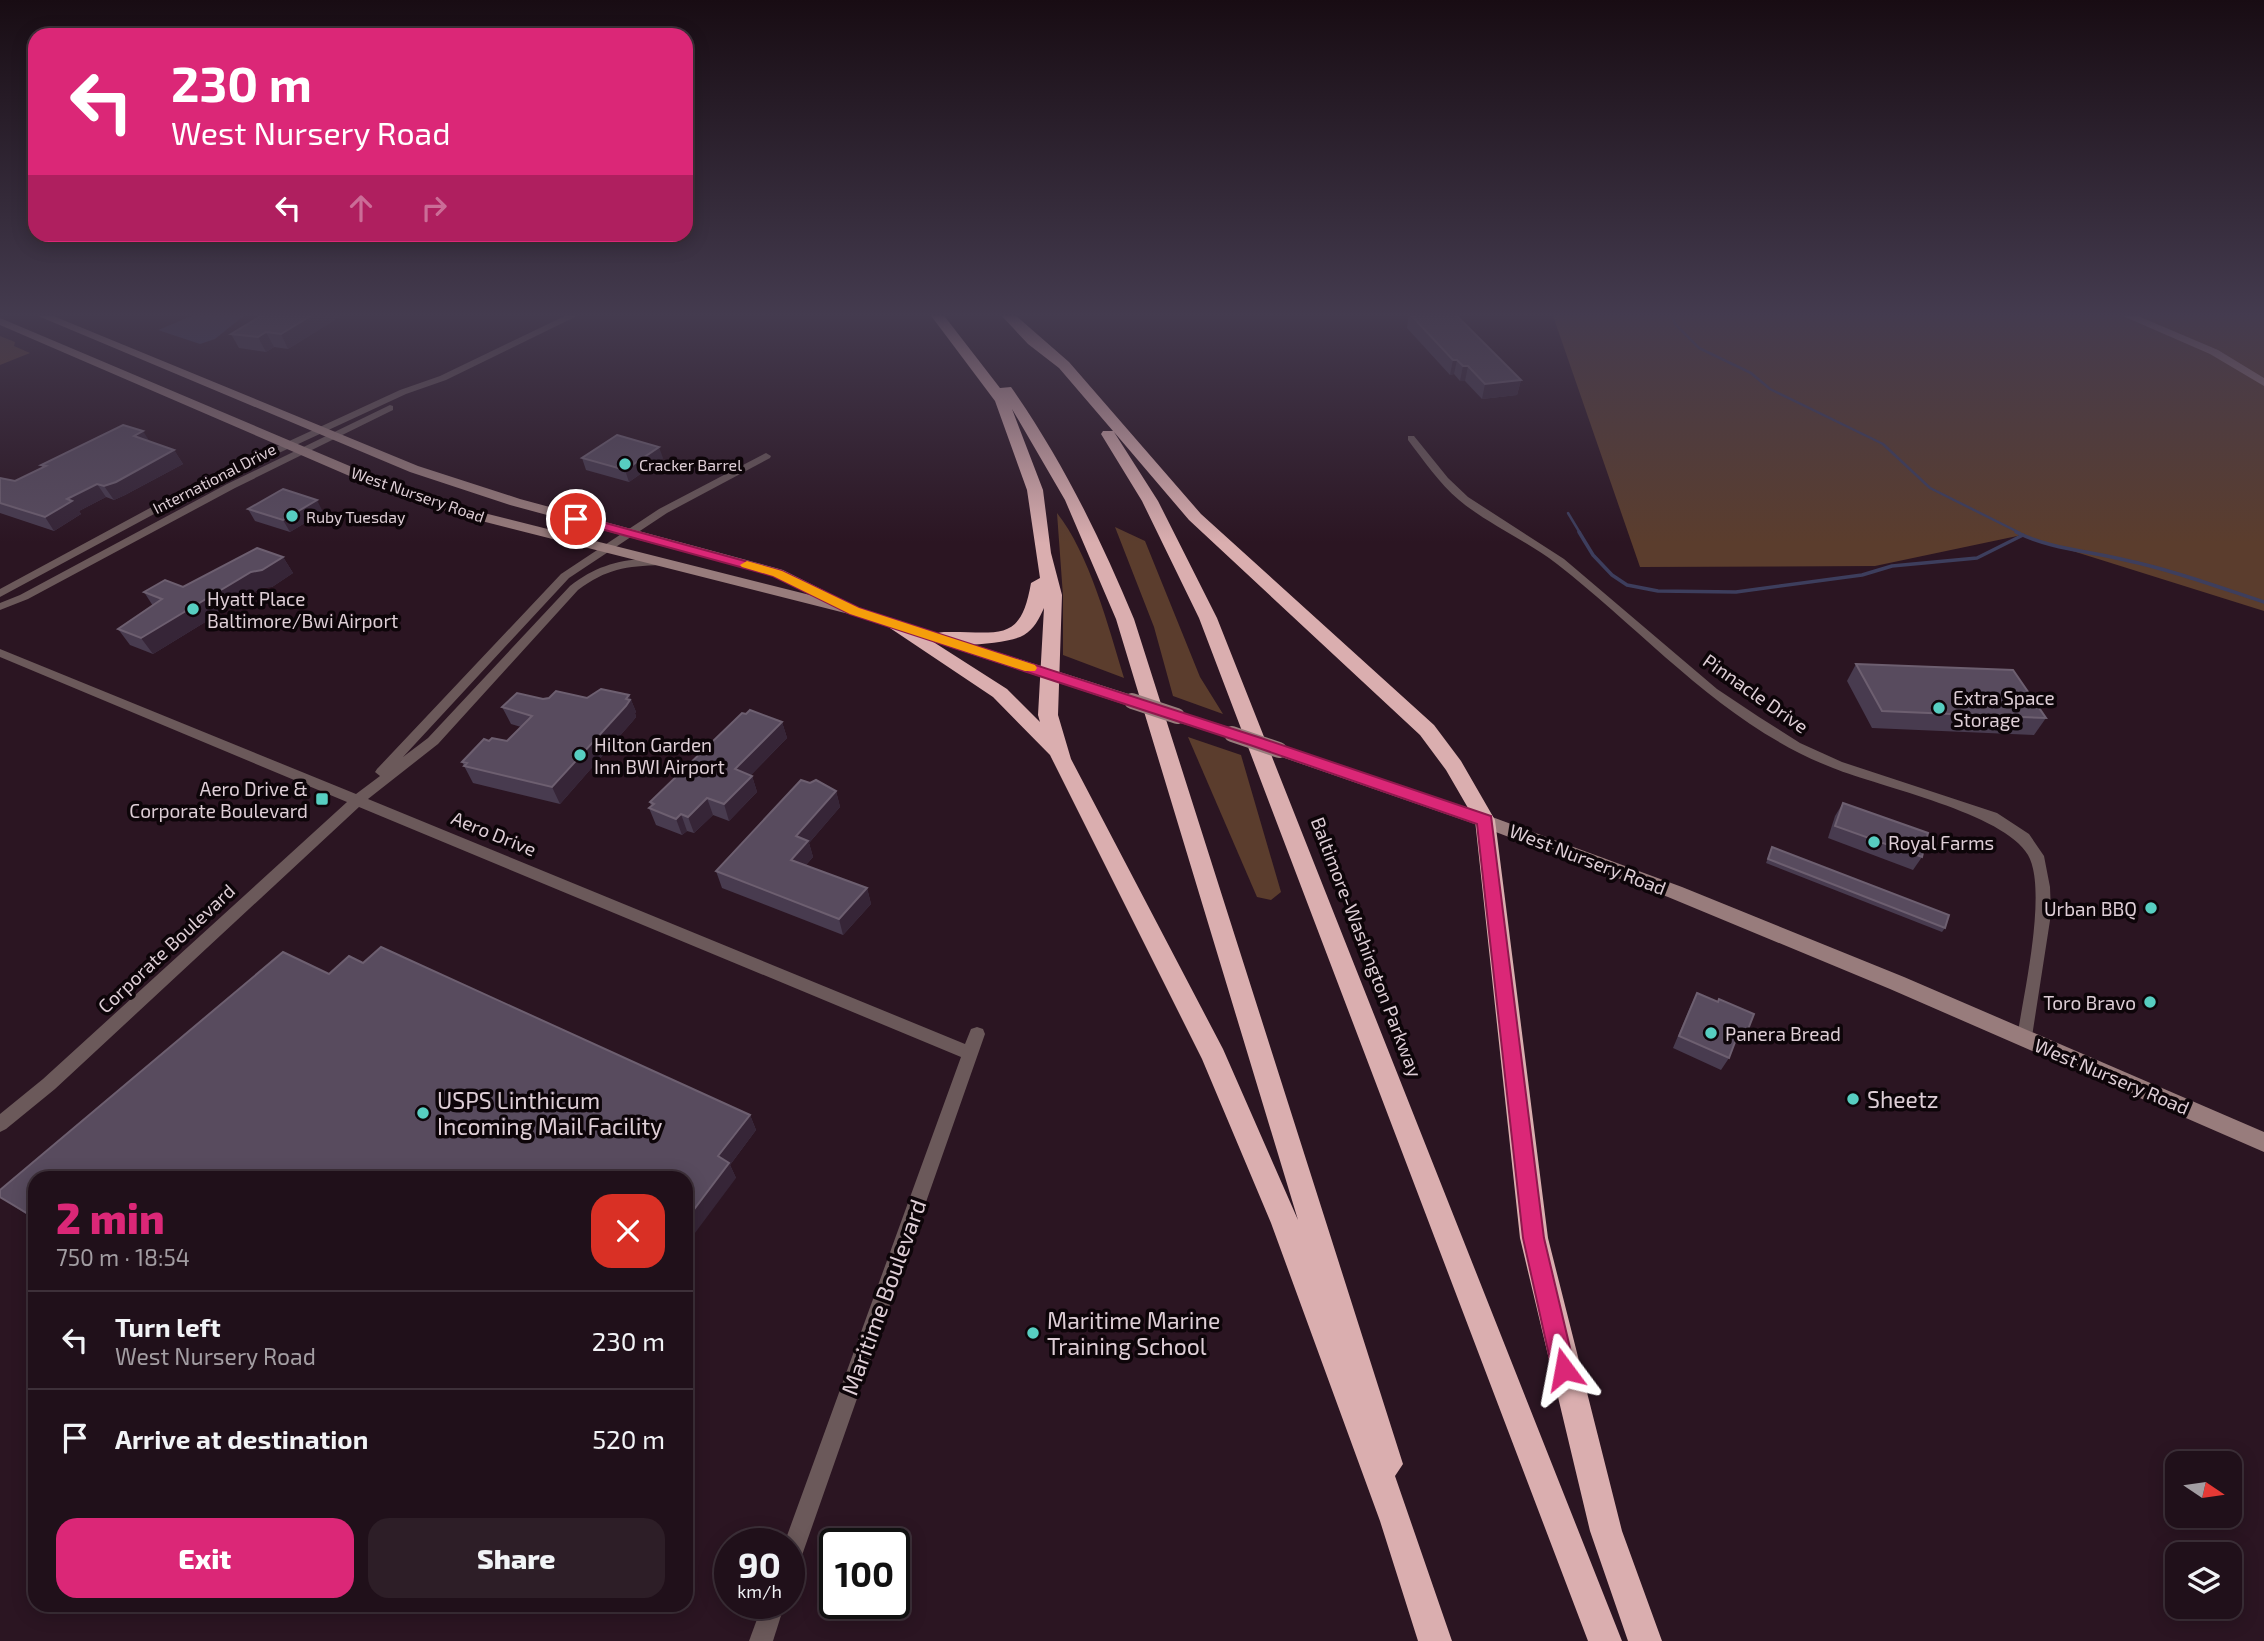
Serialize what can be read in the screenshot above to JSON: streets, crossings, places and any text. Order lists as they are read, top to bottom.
{
  "streets": {
    "highway": ["Baltimore-Washington Parkway"],
    "main road": ["West Nursery Road"],
    "street": [
      "International Drive",
      "Pinnacle Drive",
      "Aero Drive",
      "Corporate Boulevard",
      "Maritime Boulevard"
    ]
  },
  "crossings": [
    ["International Drive", "West Nursery Road"],
    ["West Nursery Road", "Pinnacle Drive"],
    ["West Nursery Road", "Corporate Boulevard"],
    ["Aero Drive", "Corporate Boulevard"],
    ["Aero Drive", "Maritime Boulevard"]
  ],
  "places": {
    "other": [
      "Cracker Barrel",
      "Ruby Tuesday",
      "Hyatt Place Baltimore/Bwi Airport",
      "Extra Space Storage",
      "Hilton Garden Inn BWI Airport",
      "Royal Farms",
      "Urban BBQ",
      "Toro Bravo",
      "Panera Bread",
      "Sheetz",
      "USPS Linthicum Incoming Mail Facility",
      "Maritime Marine Training School"
    ],
    "transit": ["Aero Drive & Corporate Boulevard"]
  },
  "north": "right",
  "page": {
    "turn": ["230 m", "West Nursery Road"],
    "heading": ["2 min", "750 m · 18:54"],
    "list": [
      {
        "name": "Turn left",
        "note": "West Nursery Road",
        "value": "230 m"
      },
      {
        "name": "Arrive at destination",
        "value": "520 m"
      }
    ],
    "buttons": ["Exit", "Share"],
    "speed": "90 km/h",
    "limit": "100"
  }
}
